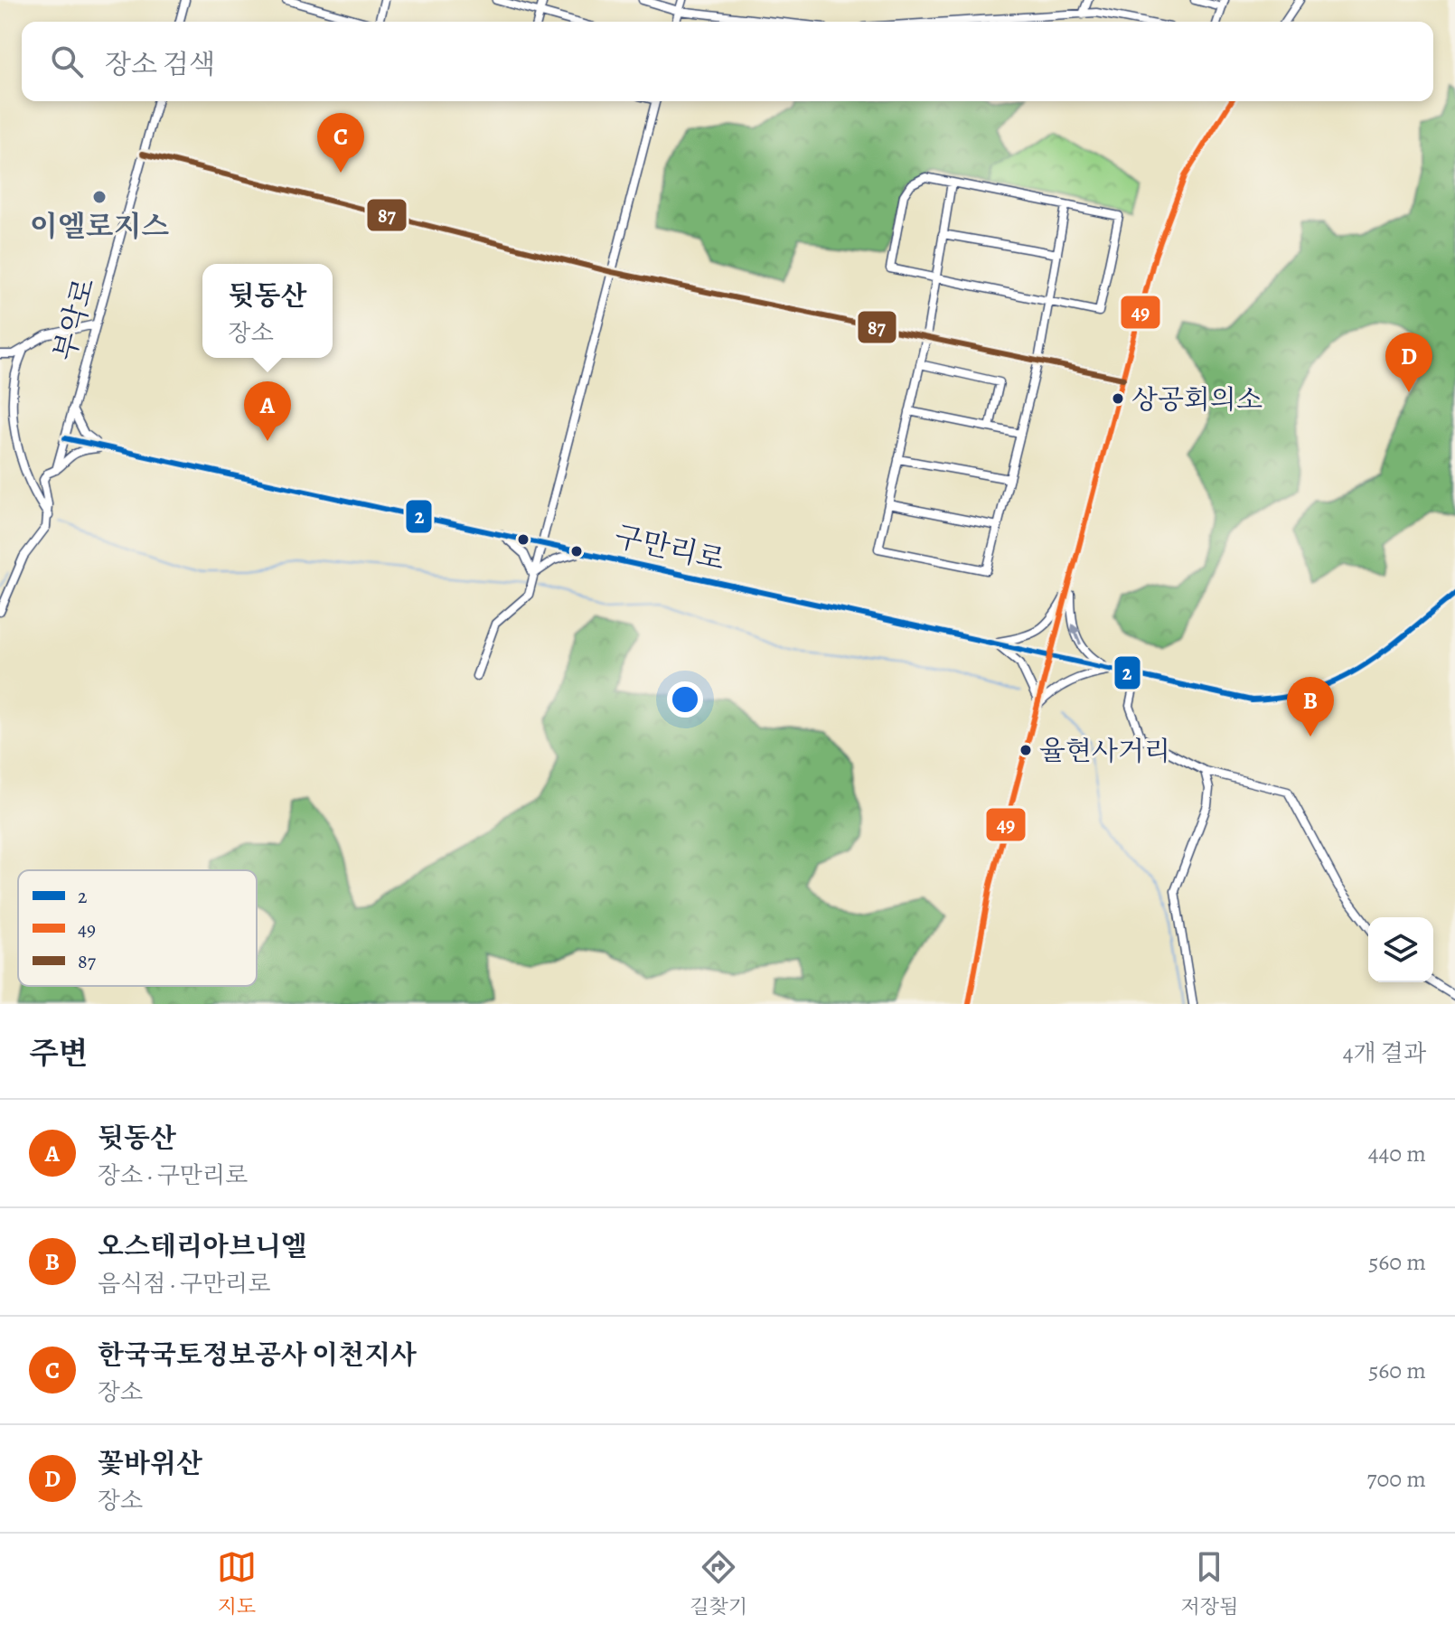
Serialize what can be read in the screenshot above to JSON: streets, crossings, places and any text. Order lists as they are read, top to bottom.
{
  "streets": {
    "street": ["부악로", "구만리로"]
  },
  "crossings": [
    ["부악로", "구만리로"]
  ],
  "places": ["이엘로지스", "상공회의소", "율현사거리"],
  "lines": ["transit line 49", "transit line 87", "transit line 2"],
  "legend": ["2", "49", "87"],
  "page": {
    "search": "장소 검색",
    "pins": [
      "C",
      "D",
      "A",
      "B"
    ],
    "popup": ["뒷동산", "장소"],
    "heading": ["주변", "4개 결과"],
    "list": [
      {
        "mark": "A",
        "name": "뒷동산",
        "note": "장소 · 구만리로",
        "value": "440 m"
      },
      {
        "mark": "B",
        "name": "오스테리아브니엘",
        "note": "음식점 · 구만리로",
        "value": "560 m"
      },
      {
        "mark": "C",
        "name": "한국국토정보공사 이천지사",
        "note": "장소",
        "value": "560 m"
      },
      {
        "mark": "D",
        "name": "꽃바위산",
        "note": "장소",
        "value": "700 m"
      }
    ],
    "nav": ["지도", "길찾기", "저장됨"]
  }
}
